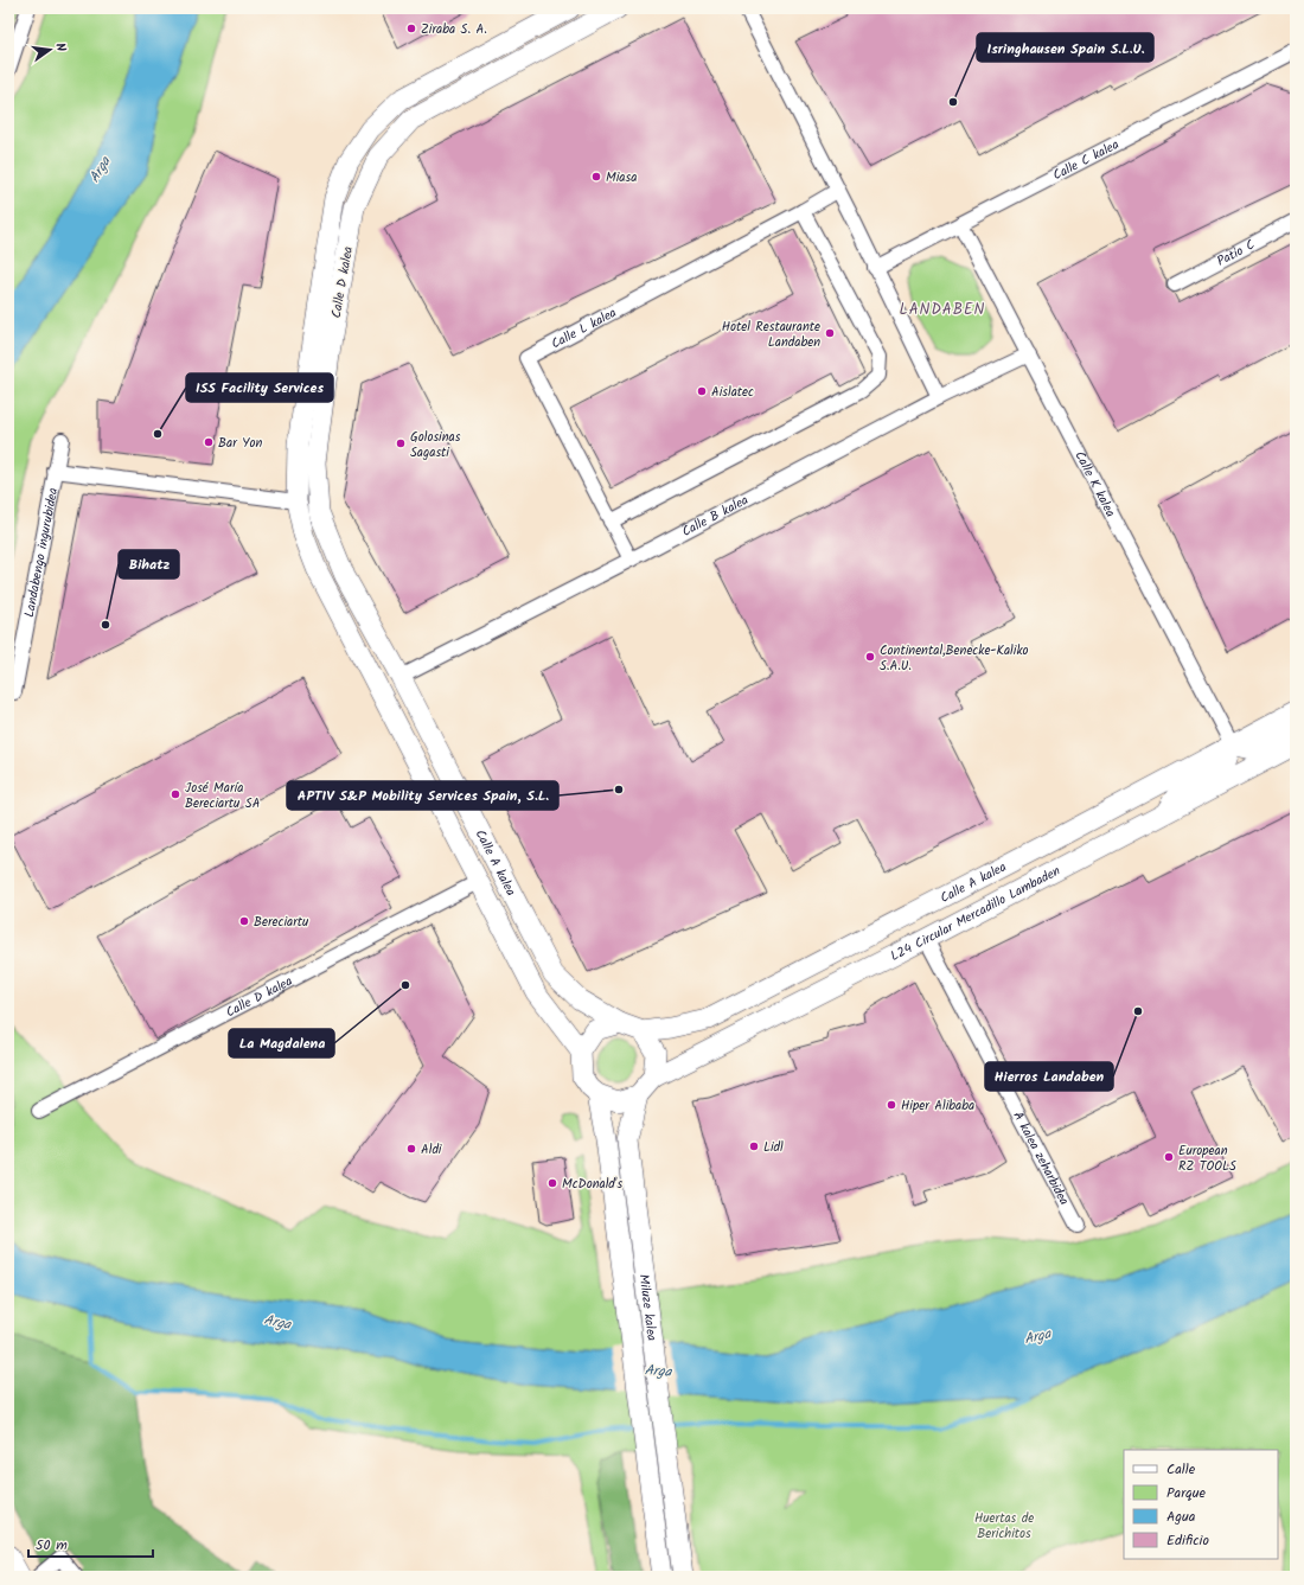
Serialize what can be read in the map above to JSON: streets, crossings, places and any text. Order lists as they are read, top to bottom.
{
  "streets": {
    "main road": [
      "Calle D kalea",
      "Calle A kalea",
      "L24 Circular Mercadillo Lambaden",
      "Miluze kalea"
    ],
    "street": [
      "Calle C kalea",
      "Patio C",
      "Calle L kalea",
      "Calle K kalea",
      "Calle B kalea",
      "Landabengo ingurubidea",
      "A kalea zeharbidea"
    ]
  },
  "crossings": [
    ["Calle C kalea", "Calle K kalea"],
    ["Calle D kalea", "Calle B kalea"],
    ["Calle D kalea", "Calle A kalea"],
    ["Calle L kalea", "Calle B kalea"],
    ["Calle K kalea", "Calle B kalea"],
    ["Calle K kalea", "Calle A kalea"],
    ["Calle B kalea", "Calle A kalea"],
    ["Calle A kalea", "L24 Circular Mercadillo Lambaden"],
    ["Calle A kalea", "Miluze kalea"],
    ["L24 Circular Mercadillo Lambaden", "A kalea zeharbidea"],
    ["L24 Circular Mercadillo Lambaden", "Miluze kalea"]
  ],
  "districts": ["LANDABEN"],
  "water": ["Arga"],
  "parks": ["Huertas de Berichitos"],
  "places": [
    "Ziraba S. A.",
    "Isringhausen Spain S.L.U.",
    "Miasa",
    "Hotel Restaurante Landaben",
    "Aislatec",
    "ISS Facility Services",
    "Bar Yon",
    "Golosinas Sagasti",
    "Bihatz",
    "Continental,Benecke-Kaliko S.A.U.",
    "APTIV S&P Mobility Services Spain, S.L.",
    "José María Bereciartu SA",
    "Bereciartu",
    "La Magdalena",
    "Hierros Landaben",
    "Hiper Alibaba",
    "Lidl",
    "Aldi",
    "European RZ TOOLS",
    "McDonald's"
  ],
  "legend": [
    "Calle",
    "Parque",
    "Agua",
    "Edificio"
  ],
  "scale_bar": "50 m",
  "north": "right"
}
